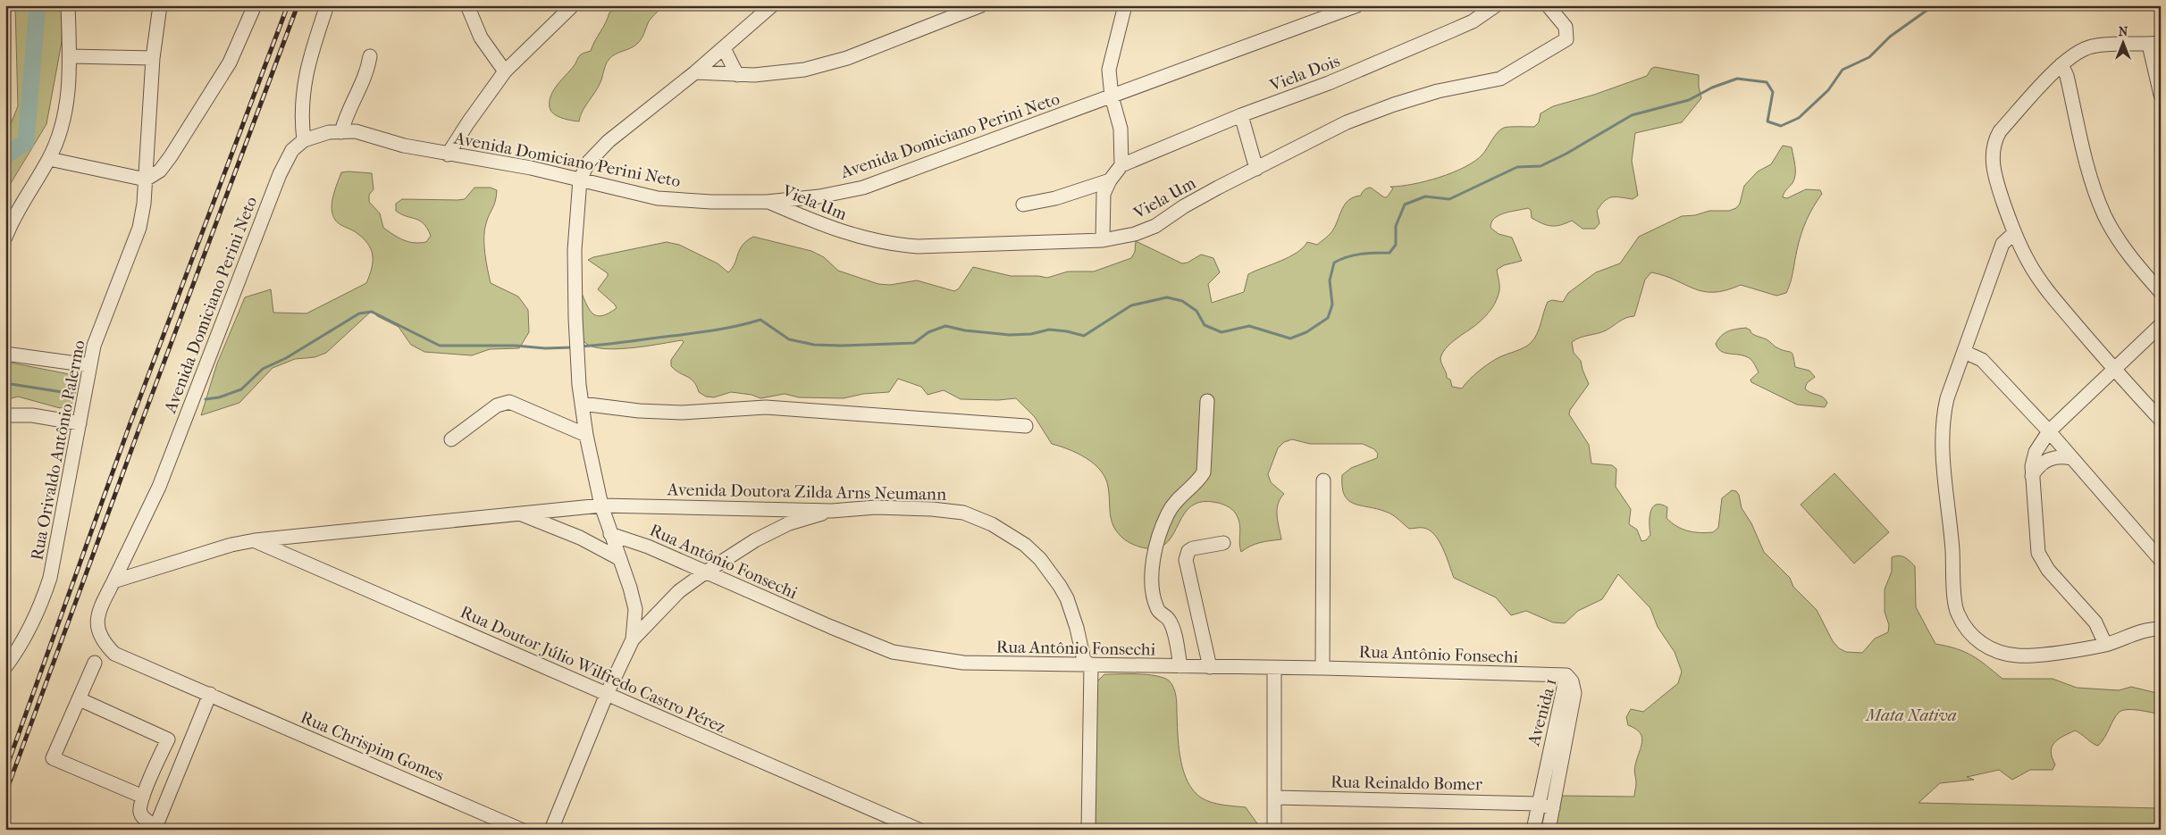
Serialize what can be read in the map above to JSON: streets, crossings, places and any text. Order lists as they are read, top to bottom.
{
  "streets": {
    "street": [
      "Viela Dois",
      "Avenida Domiciano Perini Neto",
      "Viela Um",
      "Rua Orivaldo Antônio Palermo",
      "Avenida Doutora Zilda Arns Neumann",
      "Rua Antônio Fonsechi",
      "Rua Doutor Júlio Wilfredo Castro Pérez",
      "Avenida 1",
      "Rua Chrispim Gomes",
      "Rua Reinaldo Bomer"
    ]
  },
  "crossings": [
    ["Avenida Domiciano Perini Neto", "Viela Um"],
    ["Avenida Domiciano Perini Neto", "Avenida Doutora Zilda Arns Neumann"],
    ["Avenida Doutora Zilda Arns Neumann", "Rua Antônio Fonsechi"],
    ["Avenida Doutora Zilda Arns Neumann", "Rua Doutor Júlio Wilfredo Castro Pérez"],
    ["Rua Antônio Fonsechi", "Avenida 1"],
    ["Avenida 1", "Rua Reinaldo Bomer"]
  ],
  "parks": ["Mata Nativa"],
  "north": "top"
}
